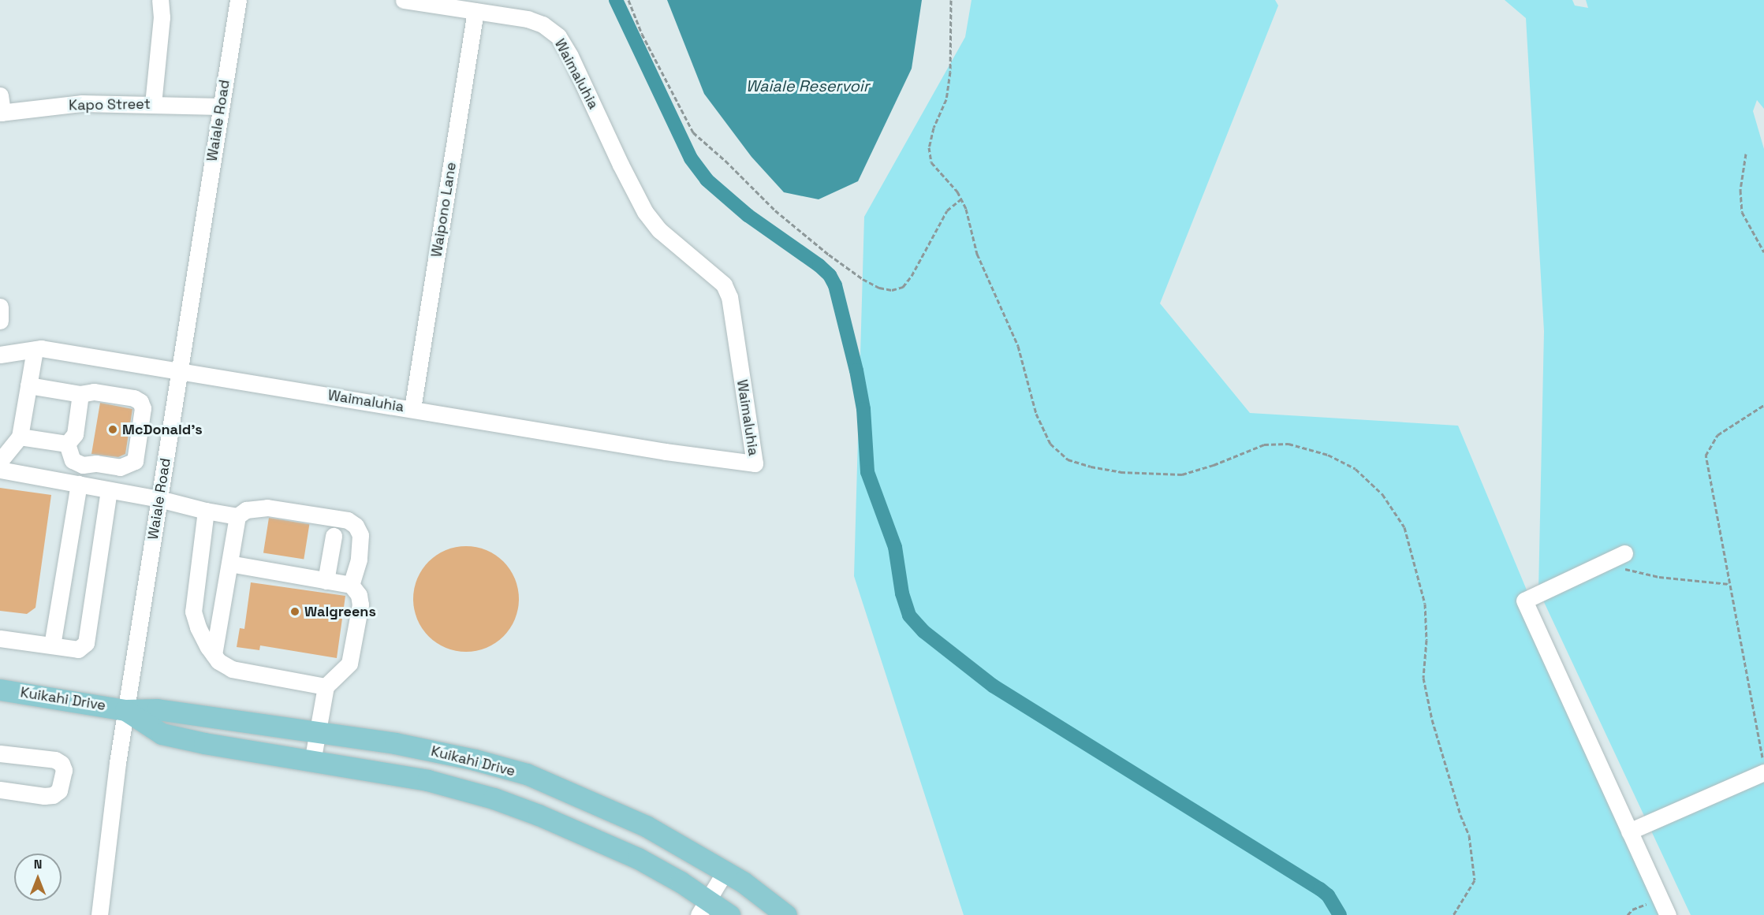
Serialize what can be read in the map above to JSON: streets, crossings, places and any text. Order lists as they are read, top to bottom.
{
  "streets": {
    "main road": ["Kuikahi Drive"],
    "street": [
      "Waimaluhia",
      "Kapo Street",
      "Waiale Road",
      "Waipono Lane"
    ]
  },
  "crossings": [
    ["Waimaluhia", "Waiale Road"],
    ["Waimaluhia", "Waipono Lane"],
    ["Kapo Street", "Waiale Road"],
    ["Waiale Road", "Kuikahi Drive"]
  ],
  "water": ["Waiale Reservoir"],
  "places": ["McDonald's", "Walgreens"],
  "north": "top"
}
